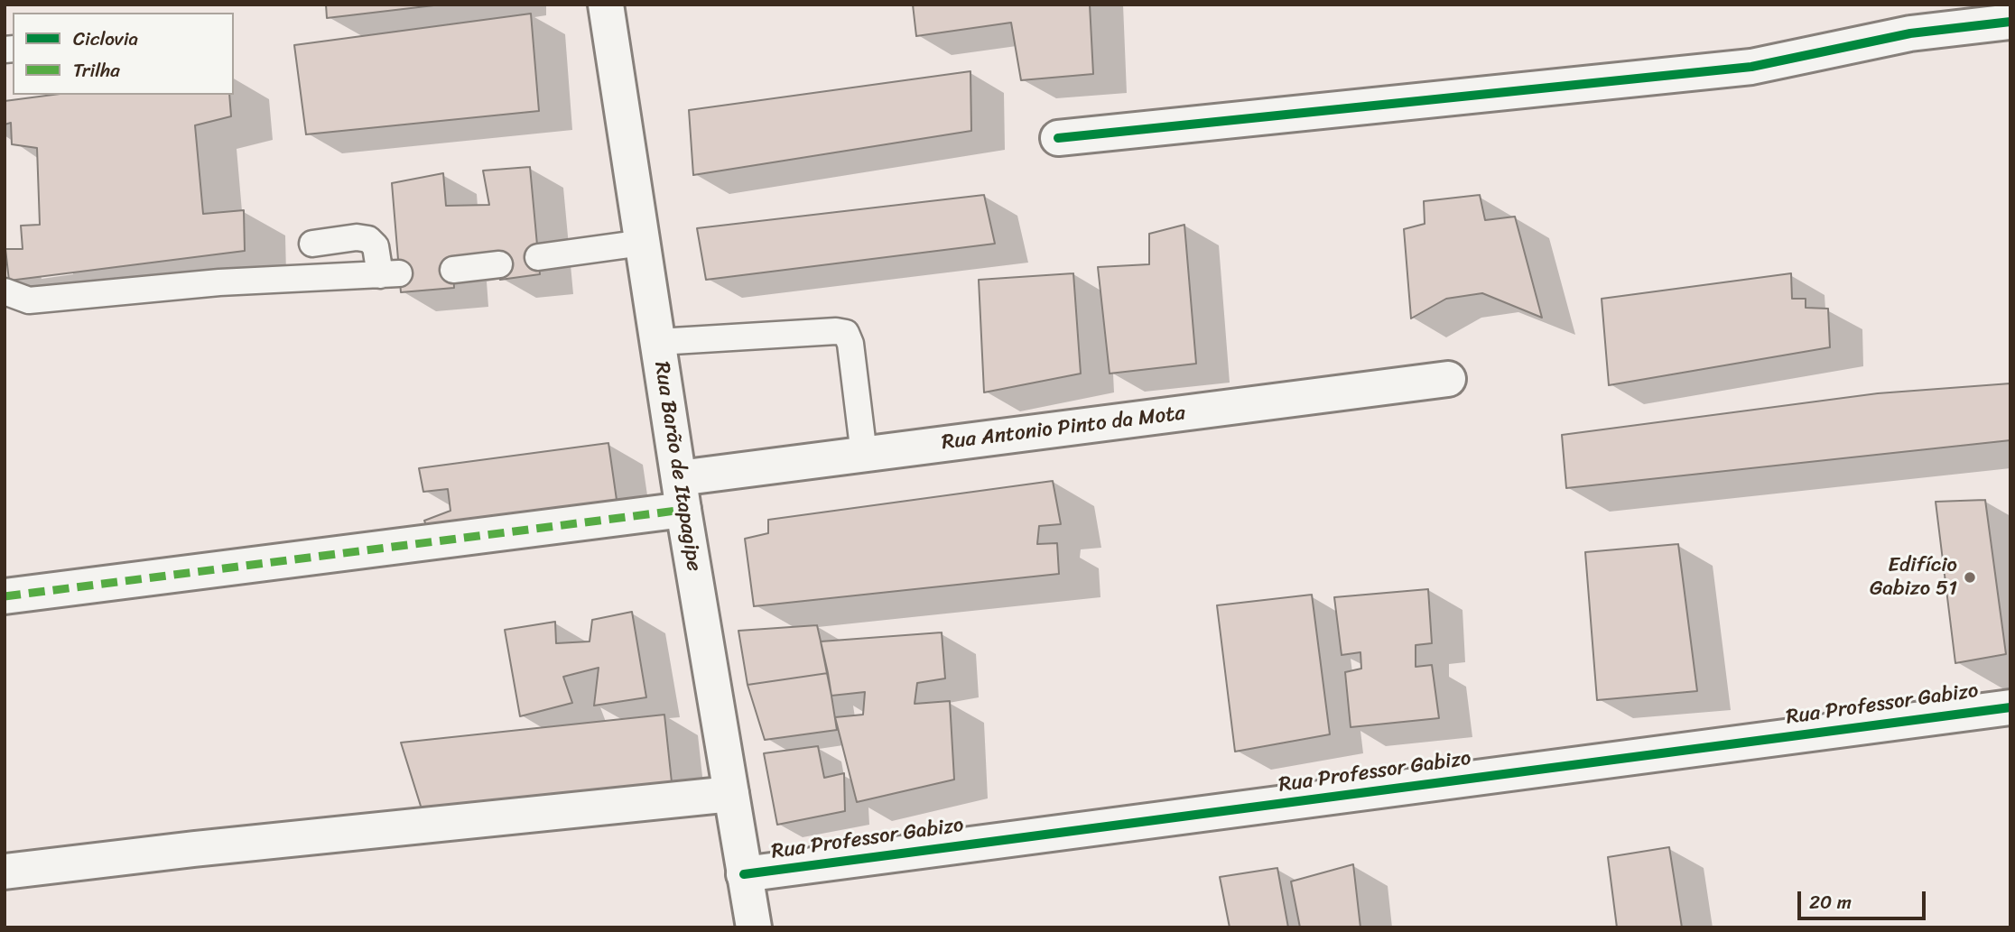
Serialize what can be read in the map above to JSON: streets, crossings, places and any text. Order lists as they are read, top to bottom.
{
  "streets": {
    "street": ["Rua Antonio Pinto da Mota", "Rua Barão de Itapagipe", "Rua Professor Gabizo"]
  },
  "crossings": [
    ["Rua Antonio Pinto da Mota", "Rua Barão de Itapagipe"],
    ["Rua Barão de Itapagipe", "Rua Professor Gabizo"]
  ],
  "places": ["Edifício Gabizo 51"],
  "legend": ["Ciclovia", "Trilha"],
  "scale_bar": "20 m"
}
